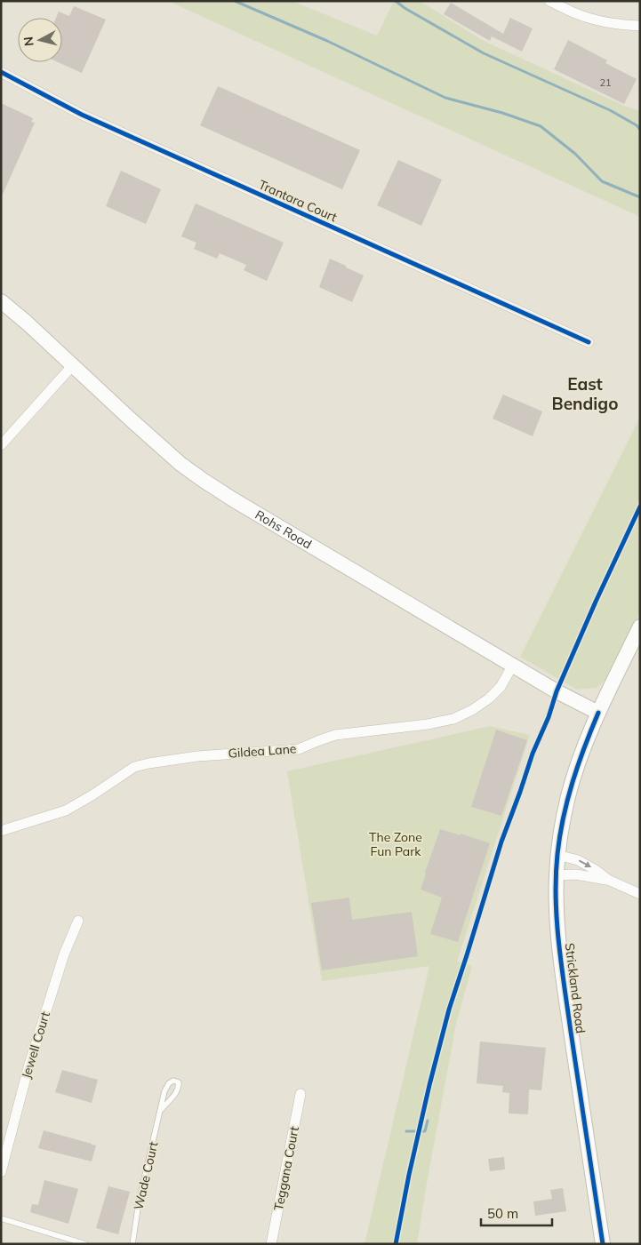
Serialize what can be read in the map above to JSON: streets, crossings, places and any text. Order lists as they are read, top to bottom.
{
  "streets": {
    "main road": ["Rohs Road", "Strickland Road"],
    "street": [
      "Trantara Court",
      "Gildea Lane",
      "Jewell Court",
      "Teggana Court"
    ],
    "lane": ["Wade Court"]
  },
  "crossings": [
    ["Rohs Road", "Gildea Lane"],
    ["Rohs Road", "Strickland Road"]
  ],
  "districts": ["East Bendigo"],
  "parks": ["The Zone Fun Park"],
  "house_numbers": ["21"],
  "scale_bar": "50 m",
  "north": "left"
}
